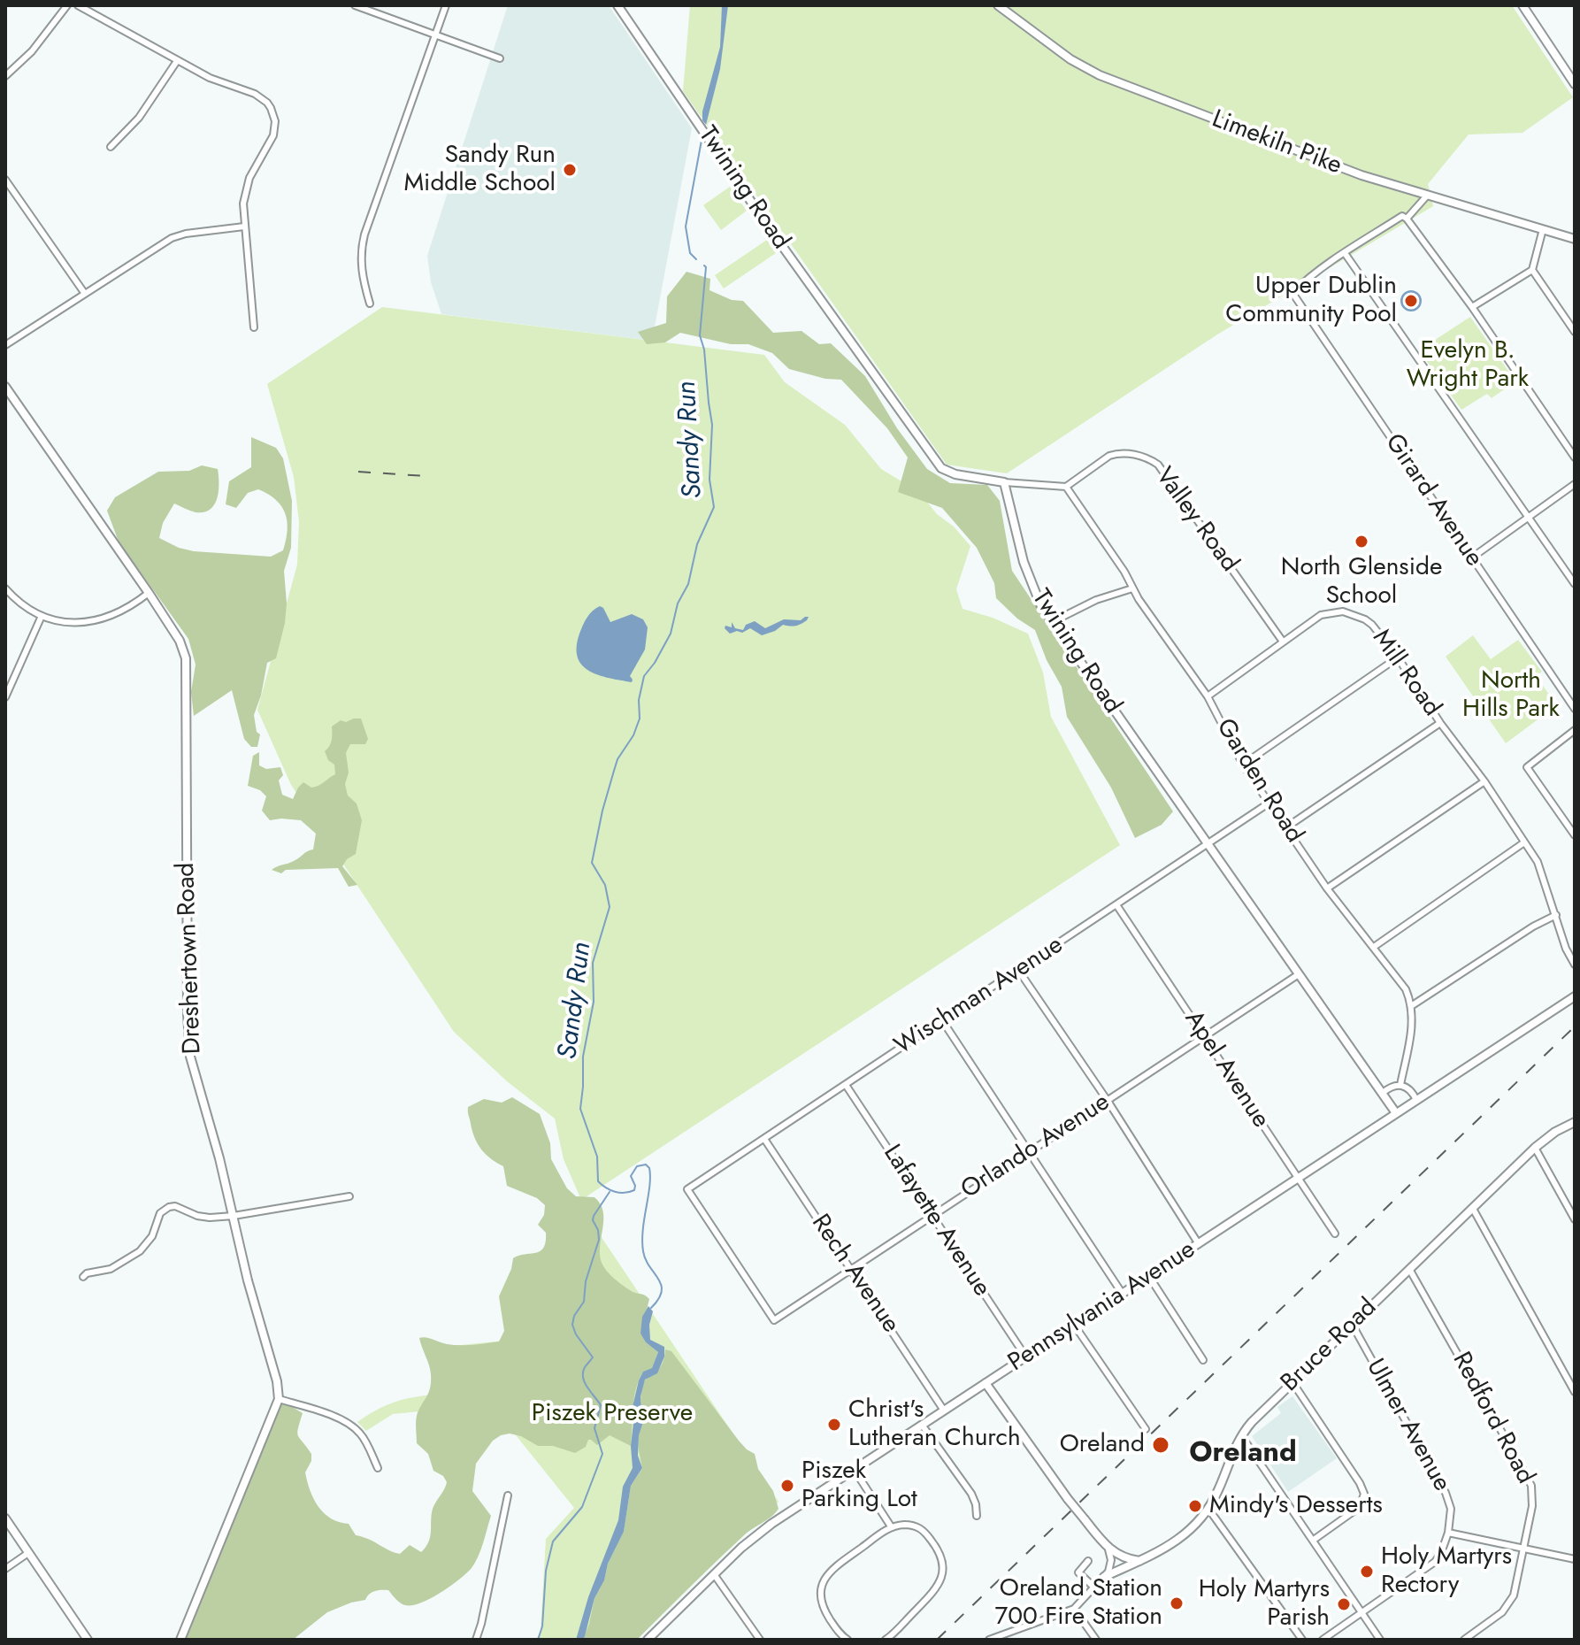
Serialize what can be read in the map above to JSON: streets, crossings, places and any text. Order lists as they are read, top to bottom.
{
  "streets": {
    "street": [
      "Limekiln Pike",
      "Twining Road",
      "Girard Avenue",
      "Valley Road",
      "Mill Road",
      "Garden Road",
      "Dreshertown Road",
      "Wischman Avenue",
      "Apel Avenue",
      "Orlando Avenue",
      "Lafayette Avenue",
      "Rech Avenue",
      "Pennsylvania Avenue",
      "Bruce Road",
      "Redford Road",
      "Ulmer Avenue"
    ]
  },
  "crossings": [
    ["Twining Road", "Wischman Avenue"],
    ["Twining Road", "Orlando Avenue"],
    ["Twining Road", "Pennsylvania Avenue"],
    ["Valley Road", "Mill Road"],
    ["Valley Road", "Garden Road"],
    ["Mill Road", "Garden Road"],
    ["Garden Road", "Wischman Avenue"],
    ["Wischman Avenue", "Apel Avenue"],
    ["Wischman Avenue", "Orlando Avenue"],
    ["Wischman Avenue", "Lafayette Avenue"],
    ["Wischman Avenue", "Rech Avenue"],
    ["Apel Avenue", "Orlando Avenue"],
    ["Apel Avenue", "Pennsylvania Avenue"],
    ["Orlando Avenue", "Lafayette Avenue"],
    ["Orlando Avenue", "Rech Avenue"],
    ["Lafayette Avenue", "Pennsylvania Avenue"],
    ["Rech Avenue", "Pennsylvania Avenue"],
    ["Bruce Road", "Redford Road"],
    ["Bruce Road", "Ulmer Avenue"]
  ],
  "districts": ["Oreland"],
  "water": ["Sandy Run"],
  "parks": ["Evelyn B. Wright Park", "North Hills Park", "Piszek Preserve"],
  "places": [
    "Sandy Run Middle School",
    "Upper Dublin Community Pool",
    "North Glenside School",
    "Christ's Lutheran Church",
    "Oreland",
    "Piszek Parking Lot",
    "Mindy's Desserts",
    "Holy Martyrs Rectory",
    "Oreland Station 700 Fire Station",
    "Holy Martyrs Parish"
  ]
}
